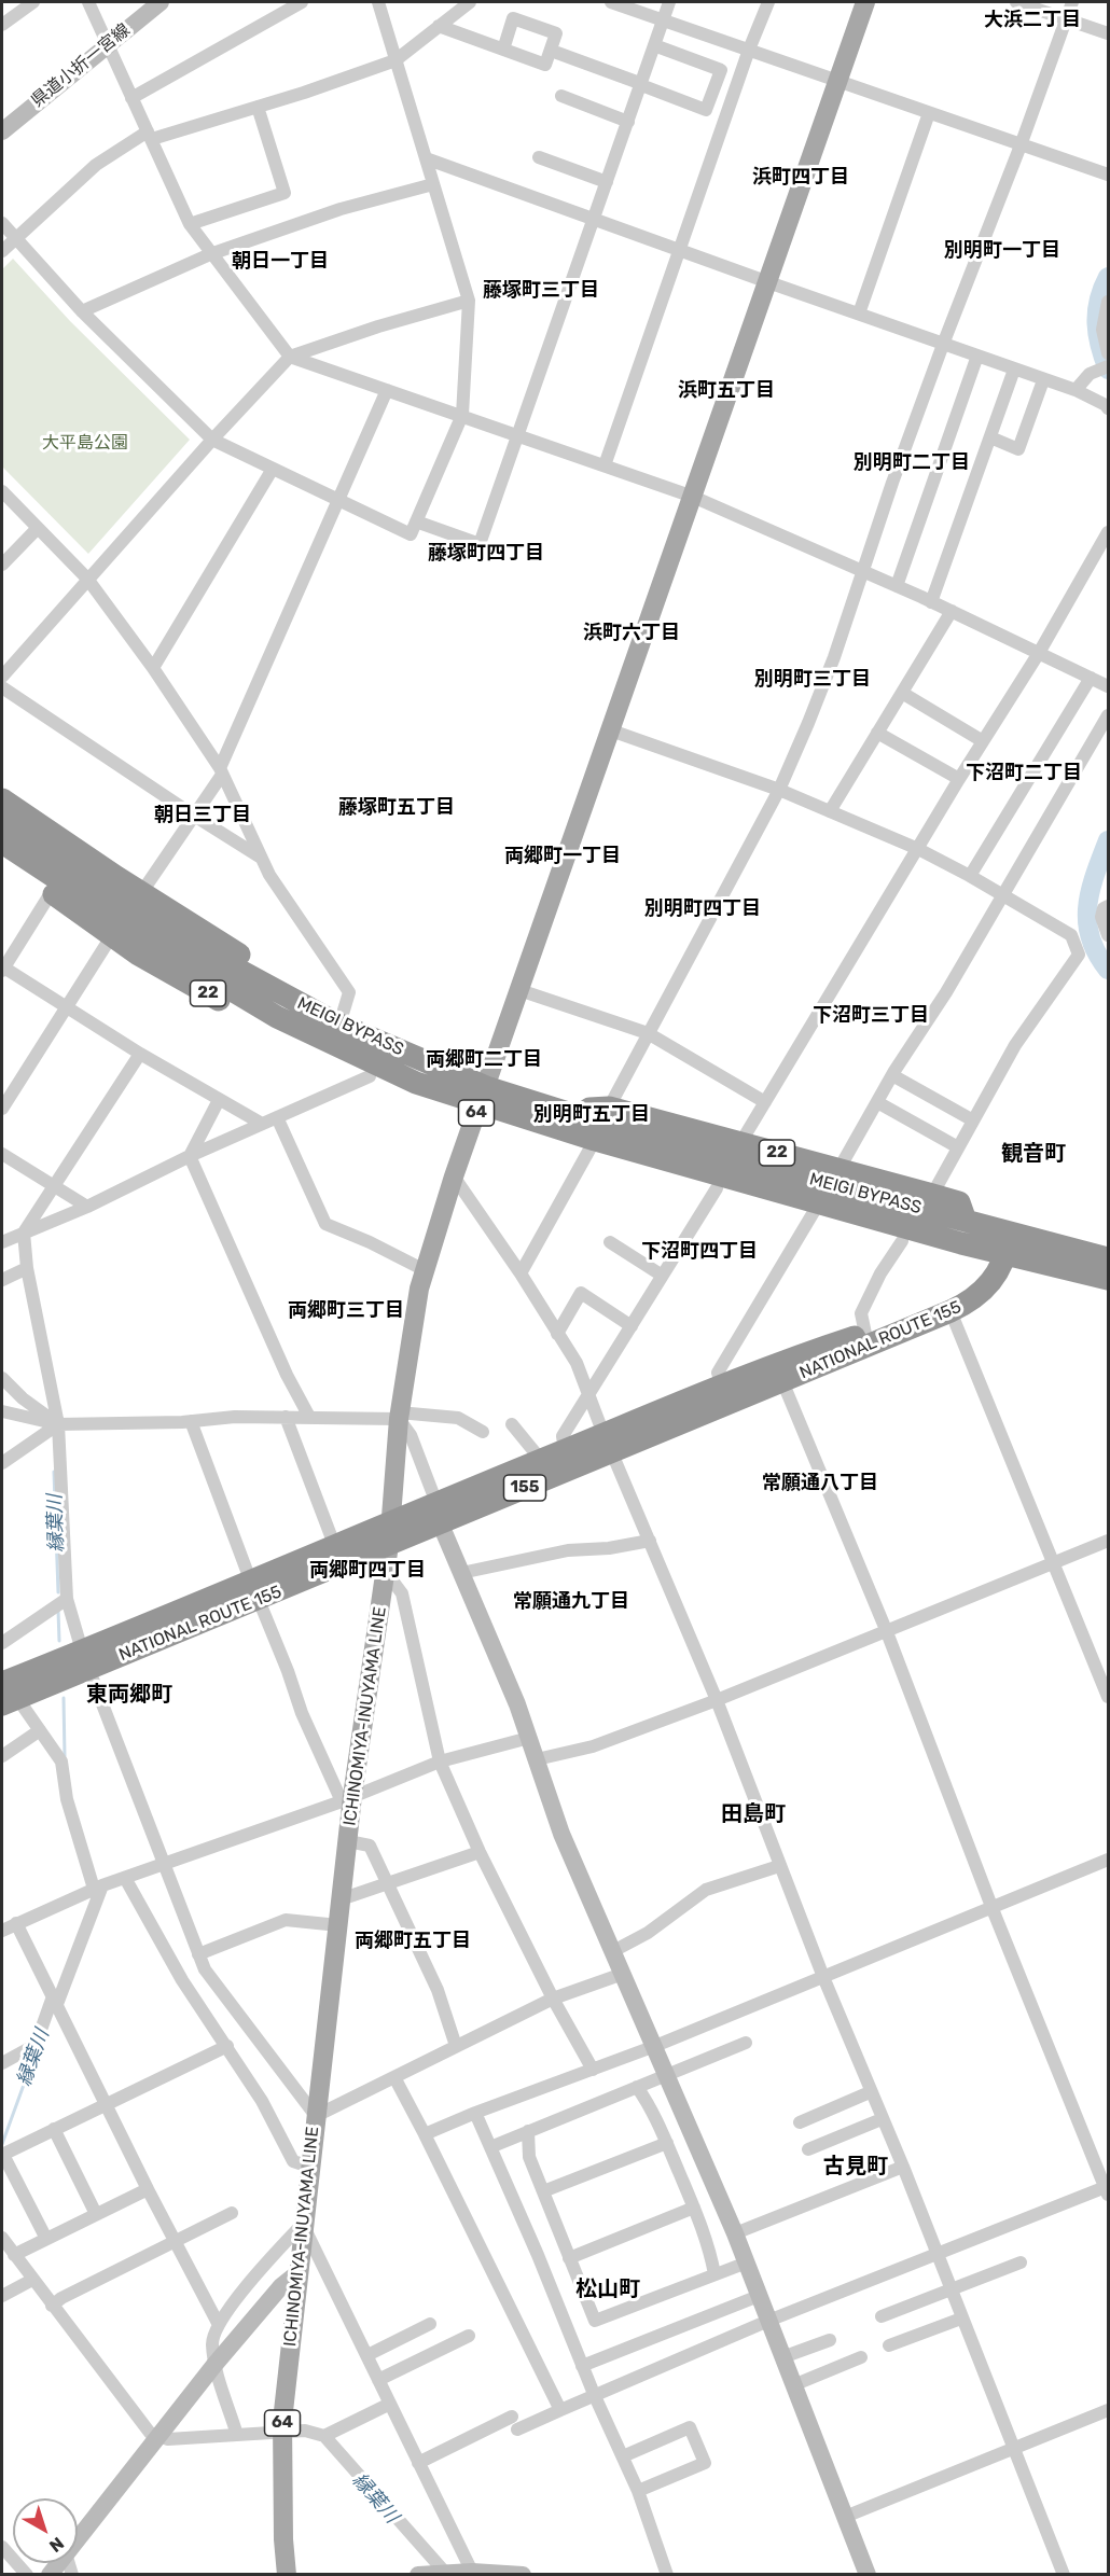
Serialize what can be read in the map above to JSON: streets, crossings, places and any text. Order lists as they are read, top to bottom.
{
  "streets": {
    "highway": [
      "22",
      "MEIGI BYPASS",
      "NATIONAL ROUTE 155",
      "155"
    ],
    "main road": ["64", "ICHINOMIYA-INUYAMA LINE"],
    "street": ["県道小折一宮線"]
  },
  "crossings": [
    ["22", "MEIGI BYPASS"],
    ["MEIGI BYPASS", "NATIONAL ROUTE 155"],
    ["MEIGI BYPASS", "ICHINOMIYA-INUYAMA LINE"],
    ["NATIONAL ROUTE 155", "ICHINOMIYA-INUYAMA LINE"]
  ],
  "districts": [
    "大浜二丁目",
    "浜町四丁目",
    "別明町一丁目",
    "朝日一丁目",
    "藤塚町三丁目",
    "浜町五丁目",
    "別明町二丁目",
    "藤塚町四丁目",
    "浜町六丁目",
    "別明町三丁目",
    "下沼町二丁目",
    "藤塚町五丁目",
    "朝日三丁目",
    "両郷町一丁目",
    "別明町四丁目",
    "下沼町三丁目",
    "両郷町二丁目",
    "別明町五丁目",
    "観音町",
    "下沼町四丁目",
    "両郷町三丁目",
    "常願通八丁目",
    "両郷町四丁目",
    "常願通九丁目",
    "東両郷町",
    "田島町",
    "両郷町五丁目",
    "古見町",
    "松山町"
  ],
  "water": ["縁葉川"],
  "parks": ["大平島公園"],
  "north": "bottom right"
}
